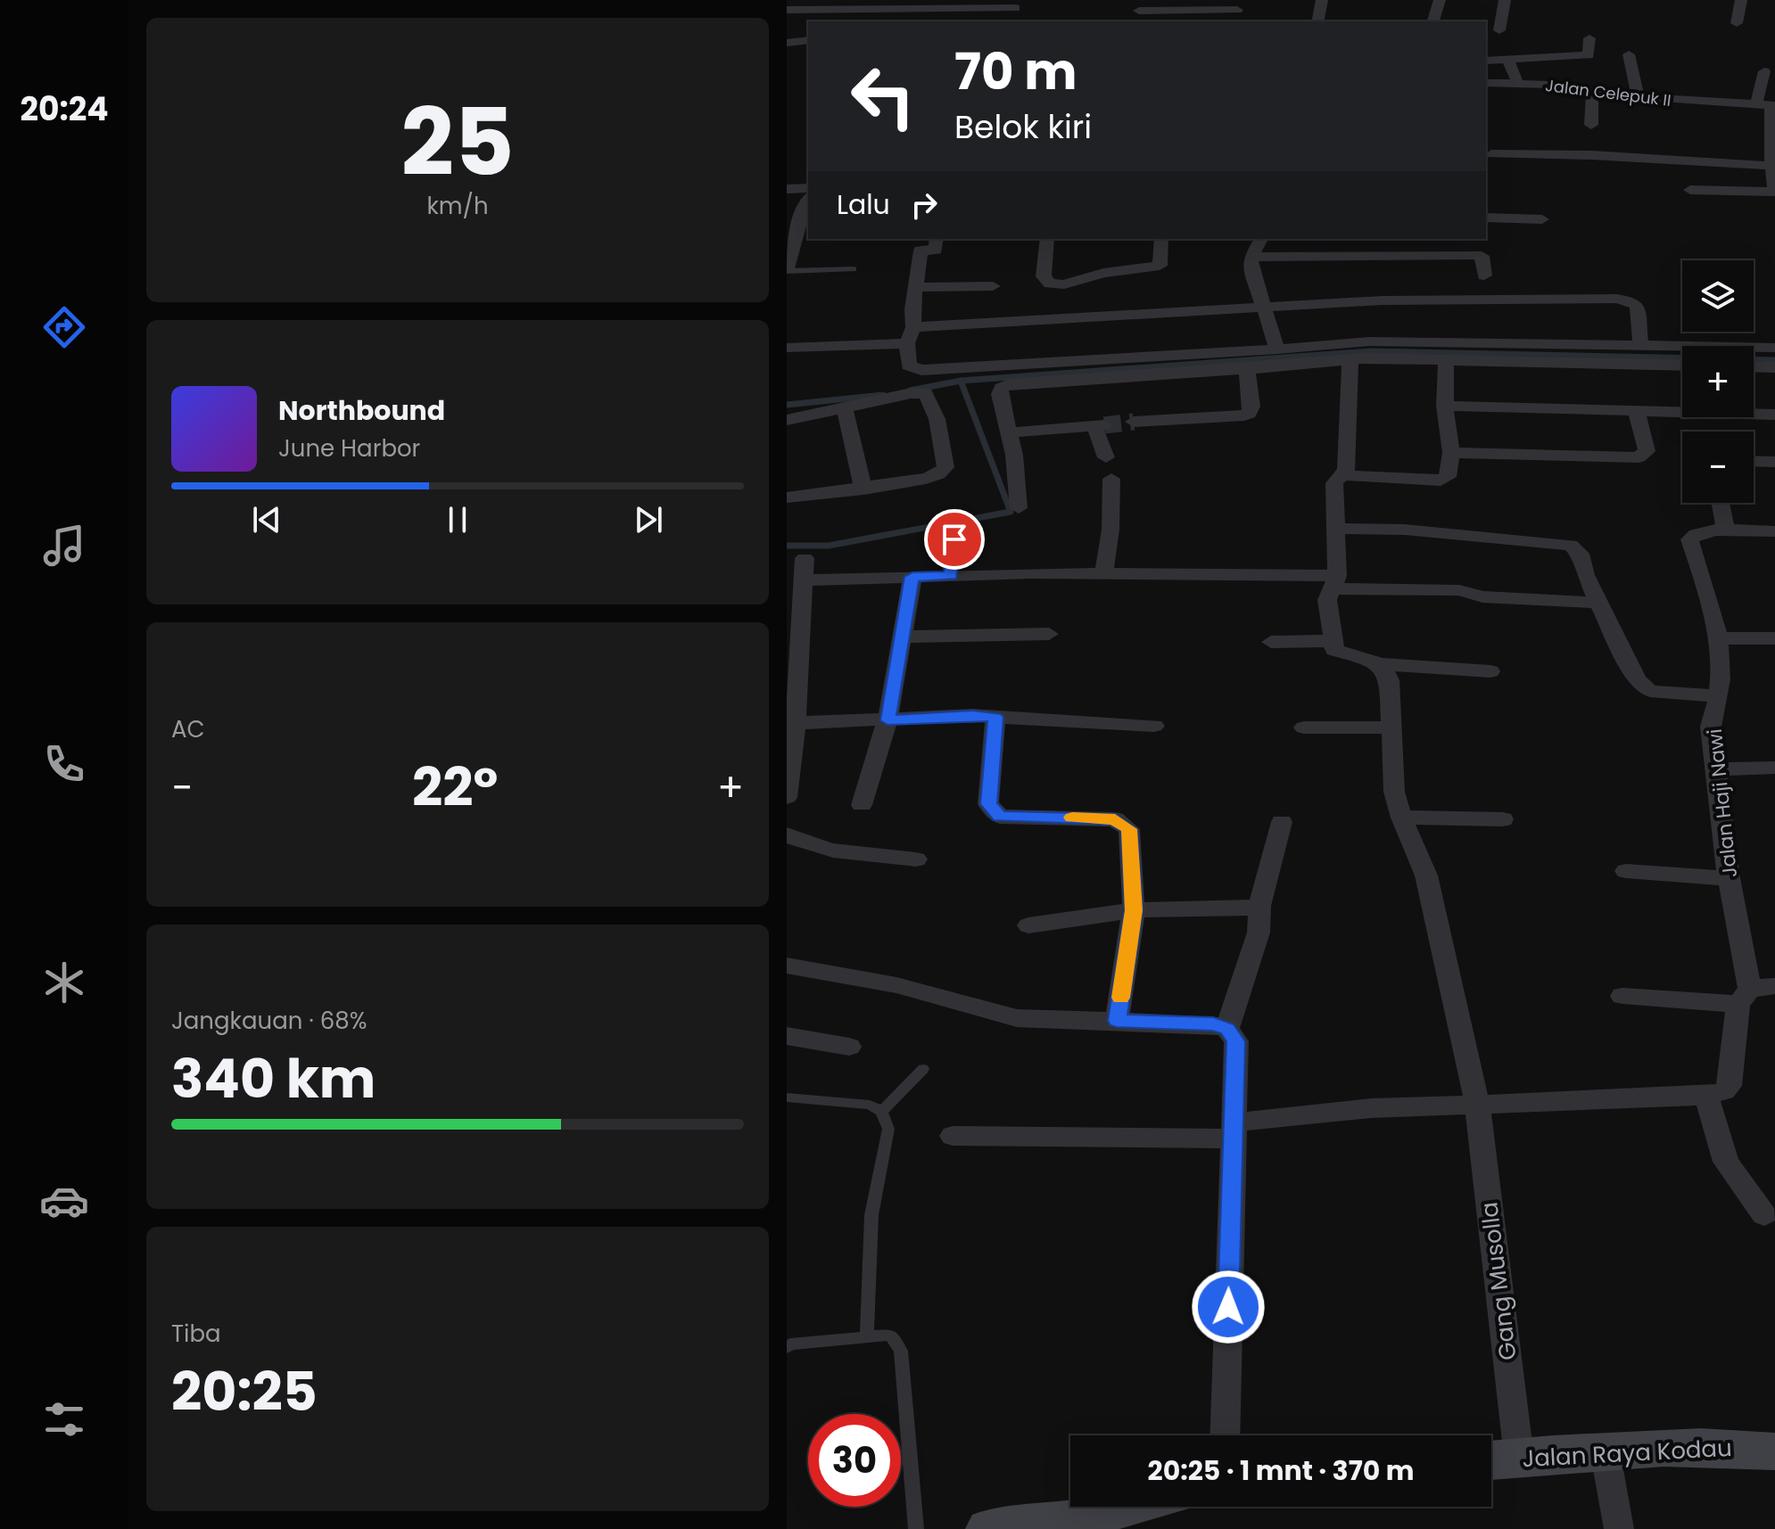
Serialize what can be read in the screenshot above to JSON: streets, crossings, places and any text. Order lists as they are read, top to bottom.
{
  "streets": {
    "street": [
      "Jalan Celepuk II",
      "Jalan Haji Nawi",
      "Gang Musolla",
      "Jalan Raya Kodau"
    ]
  },
  "crossings": [
    ["Gang Musolla", "Jalan Raya Kodau"]
  ],
  "page": {
    "tabs": "20:24",
    "tile": [
      ["25", "km/h"],
      "AC",
      ["Jangkauan · 68%", "340 km"],
      ["Tiba", "20:25"]
    ],
    "turn": ["70 m", "Belok kiri"],
    "then": "Lalu",
    "map_buttons": ["+", "−"],
    "song": ["Northbound", "June Harbor"],
    "heat": ["−", "22°", "+"],
    "limit": "30",
    "trip": "20:25 · 1 mnt · 370 m"
  }
}
